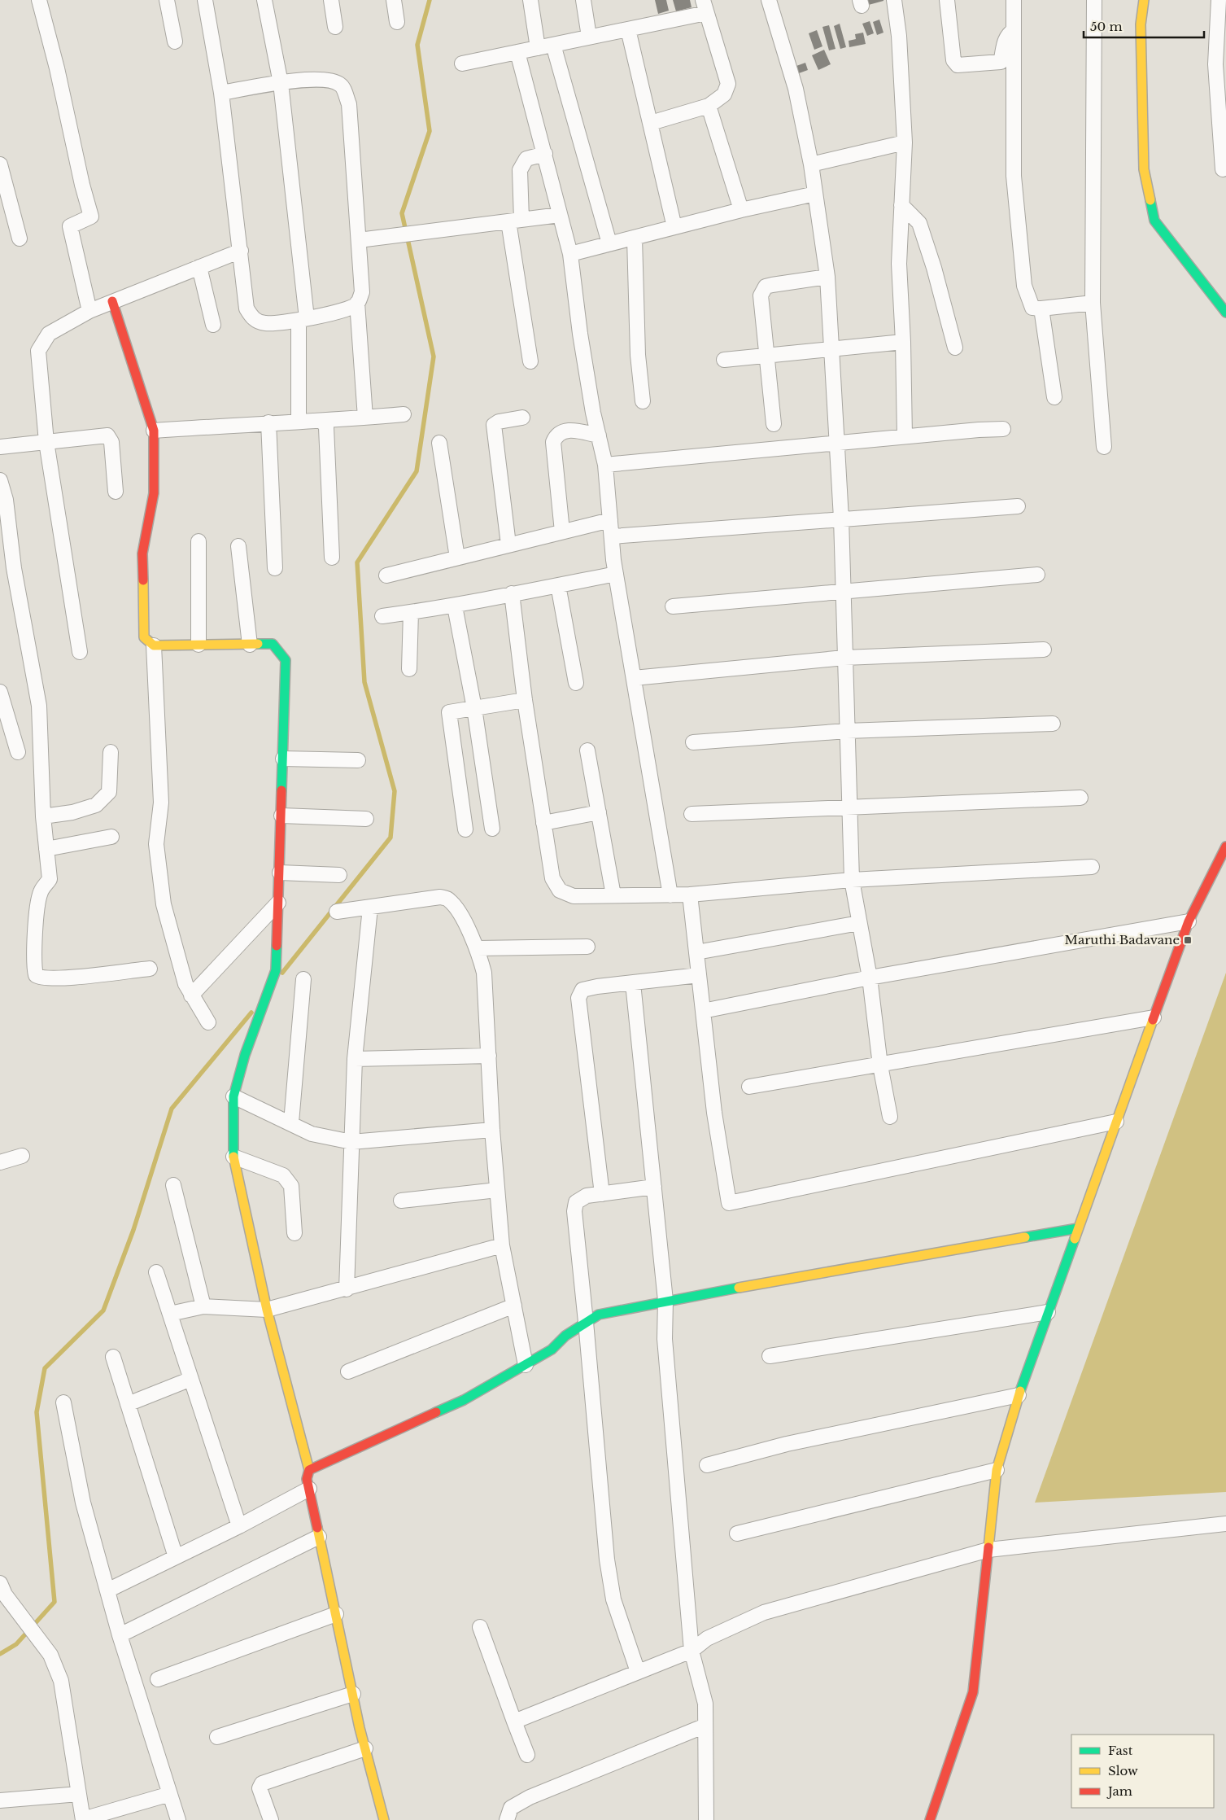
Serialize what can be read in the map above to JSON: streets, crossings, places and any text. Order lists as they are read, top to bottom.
{
  "places": {
    "transit": ["Maruthi Badavane"]
  },
  "legend": ["Fast", "Slow", "Jam"],
  "scale_bar": "50 m"
}
